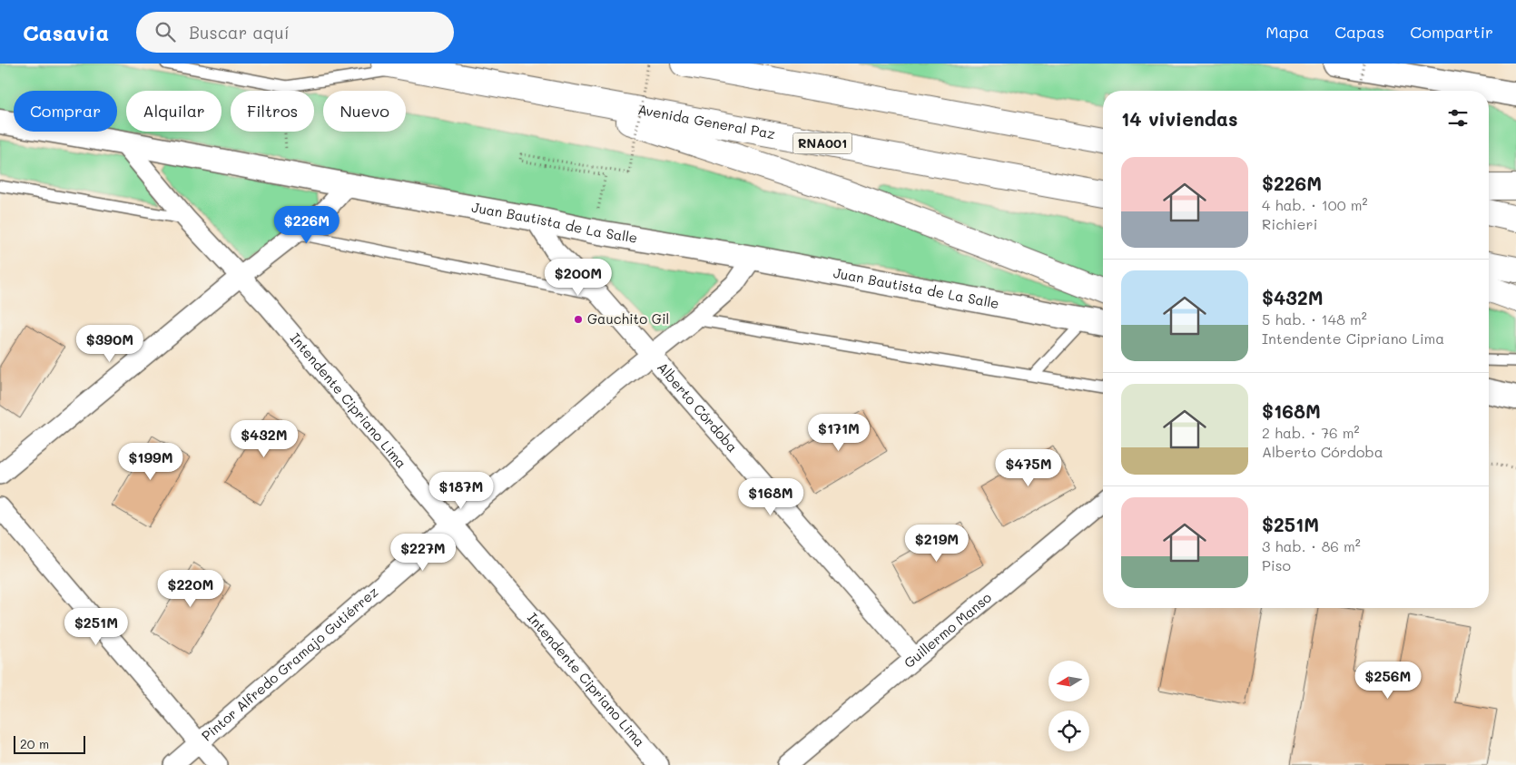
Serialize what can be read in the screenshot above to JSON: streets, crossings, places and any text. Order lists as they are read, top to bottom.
{
  "streets": {
    "highway": ["Avenida General Paz", "RNA001"],
    "street": [
      "Juan Bautista de La Salle",
      "Intendente Cipriano Lima",
      "Alberto Córdoba",
      "Guillermo Manso",
      "Pintor Alfredo Gramajo Gutiérrez"
    ]
  },
  "crossings": [
    ["Juan Bautista de La Salle", "Intendente Cipriano Lima"],
    ["Juan Bautista de La Salle", "Alberto Córdoba"],
    ["Juan Bautista de La Salle", "Pintor Alfredo Gramajo Gutiérrez"],
    ["Intendente Cipriano Lima", "Pintor Alfredo Gramajo Gutiérrez"],
    ["Alberto Córdoba", "Guillermo Manso"],
    ["Alberto Córdoba", "Pintor Alfredo Gramajo Gutiérrez"]
  ],
  "places": ["Gauchito Gil"],
  "scale_bar": "20 m",
  "north": "left",
  "page": {
    "header": "Casavia",
    "search": "Buscar aquí",
    "nav": ["Mapa", "Capas", "Compartir"],
    "chip": [
      "Comprar",
      "Alquilar",
      "Filtros",
      "Nuevo"
    ],
    "heading": "14 viviendas",
    "list": [
      {
        "name": "$226M",
        "note": "4 hab. · 100 m² · Richieri"
      },
      {
        "name": "$432M",
        "note": "5 hab. · 148 m² · Intendente Cipriano Lima"
      },
      {
        "name": "$168M",
        "note": "2 hab. · 76 m² · Alberto Córdoba"
      },
      {
        "name": "$251M",
        "note": "3 hab. · 86 m² · Piso"
      }
    ],
    "price": [
      "$226M",
      "$200M",
      "$390M",
      "$171M",
      "$432M",
      "$199M",
      "$475M",
      "$187M",
      "$168M",
      "$219M",
      "$227M",
      "$220M",
      "$251M",
      "$256M"
    ],
    "scale": "20 m"
  }
}
